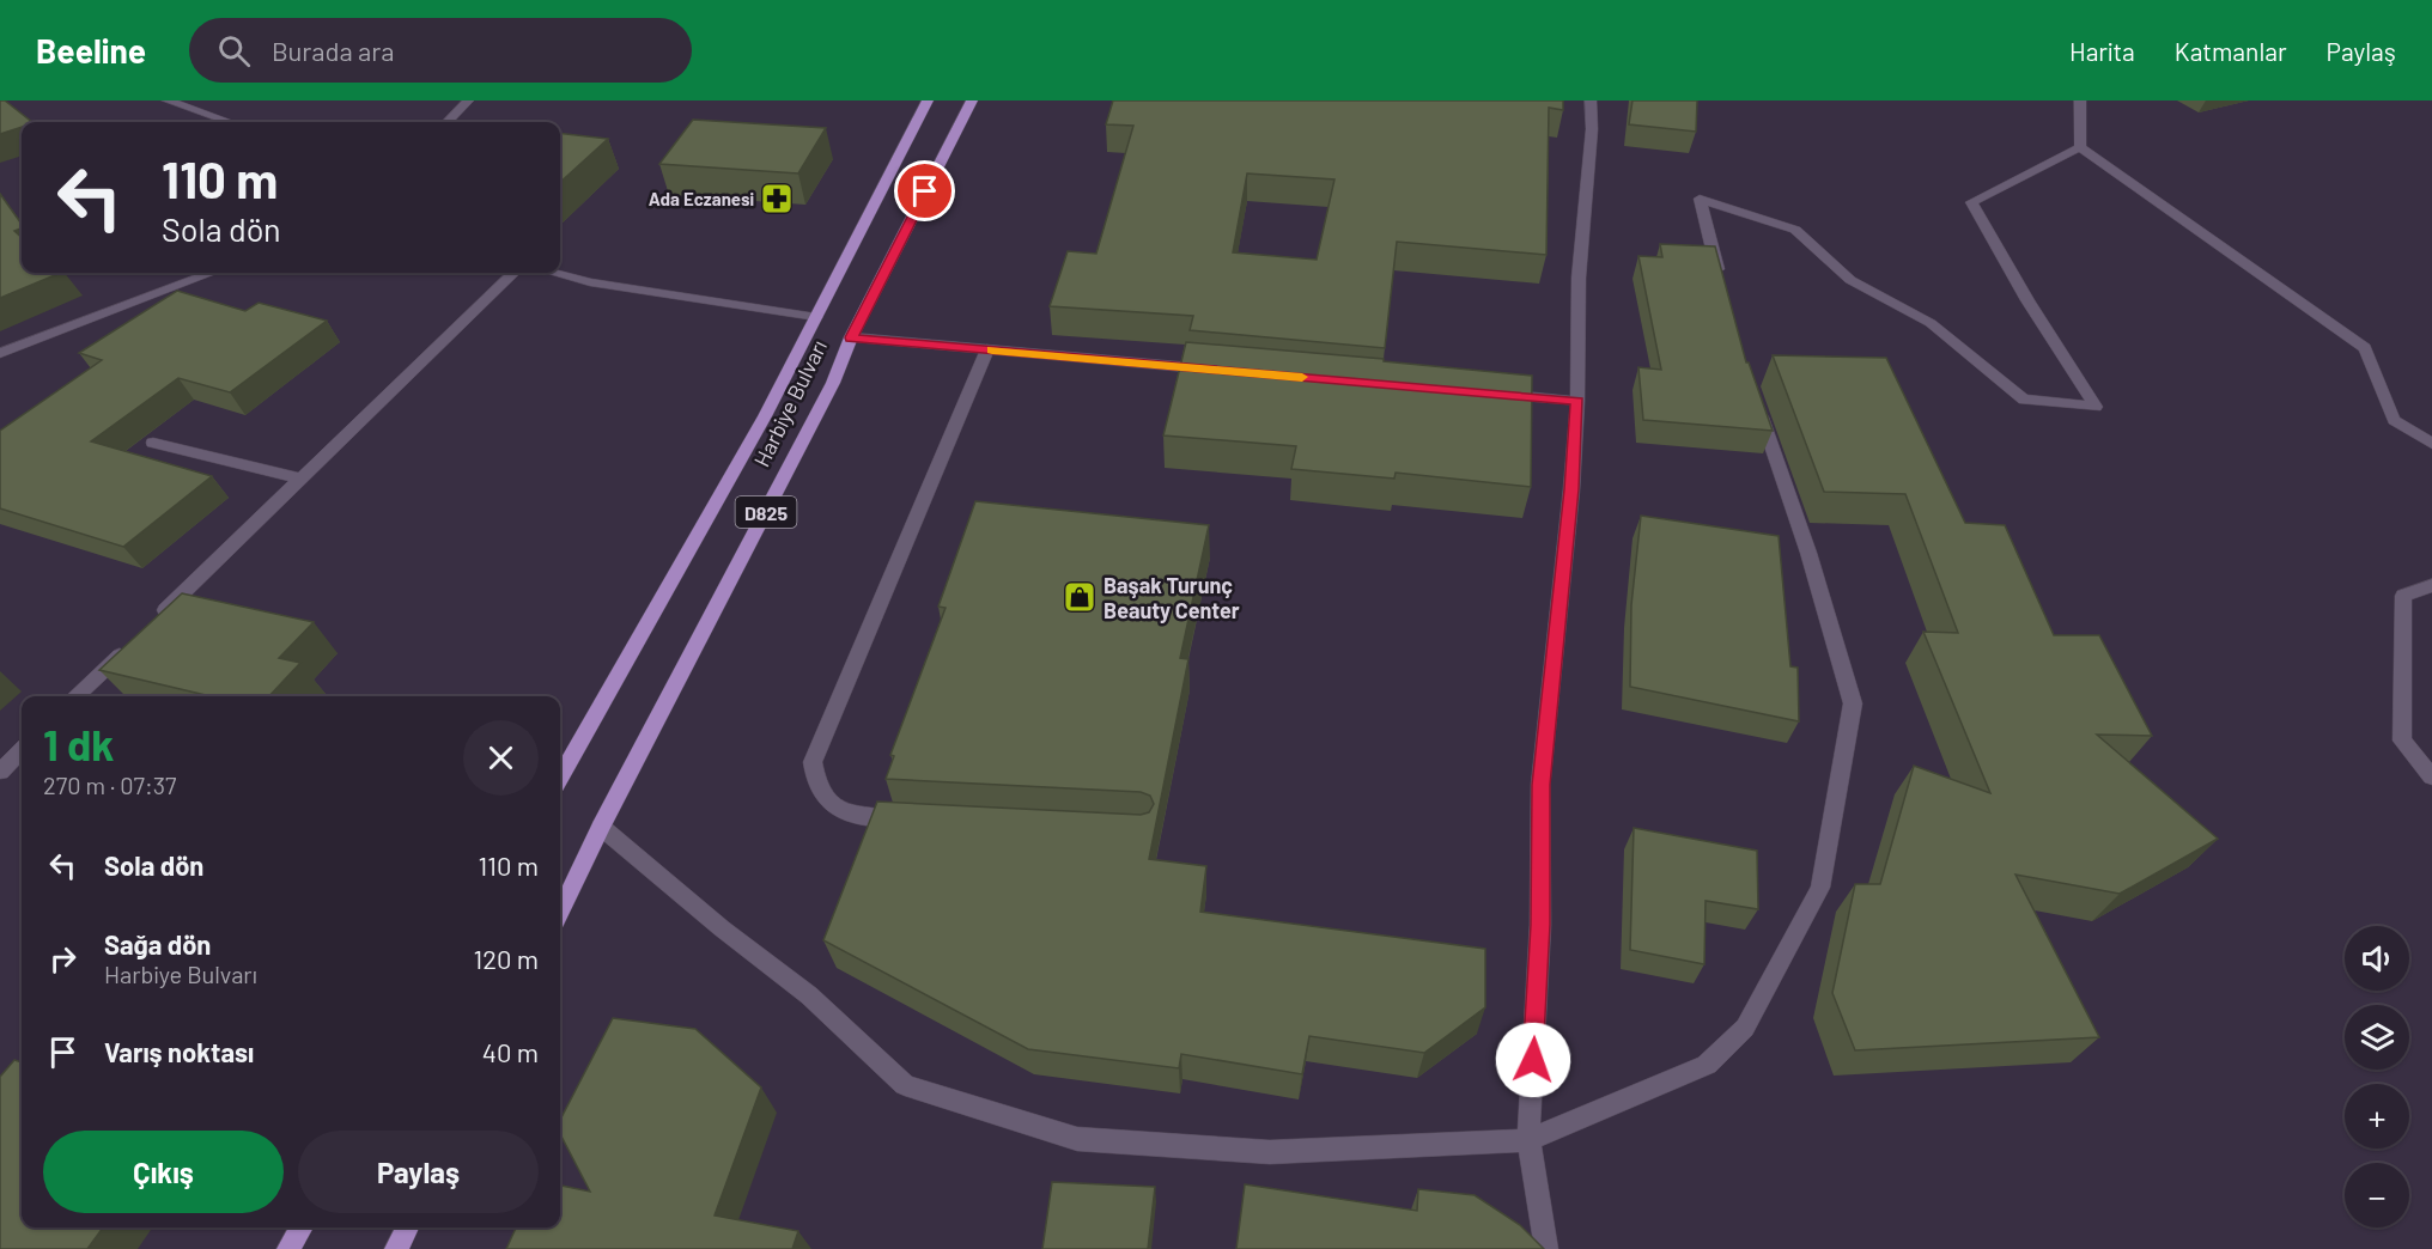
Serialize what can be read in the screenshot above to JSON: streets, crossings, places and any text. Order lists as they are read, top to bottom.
{
  "streets": {
    "main road": ["Harbiye Bulvarı", "D825"]
  },
  "places": {
    "pharmacy": ["Ada Eczanesi"],
    "shop": ["Başak Turunç Beauty Center"]
  },
  "page": {
    "header": "Beeline",
    "search": "Burada ara",
    "nav": ["Harita", "Katmanlar", "Paylaş"],
    "turn": ["110 m", "Sola dön"],
    "heading": ["1 dk", "270 m · 07:37"],
    "list": [
      {
        "name": "Sola dön",
        "value": "110 m"
      },
      {
        "name": "Sağa dön",
        "note": "Harbiye Bulvarı",
        "value": "120 m"
      },
      {
        "name": "Varış noktası",
        "value": "40 m"
      }
    ],
    "map_buttons": ["+", "−"],
    "buttons": ["Çıkış", "Paylaş"]
  }
}
